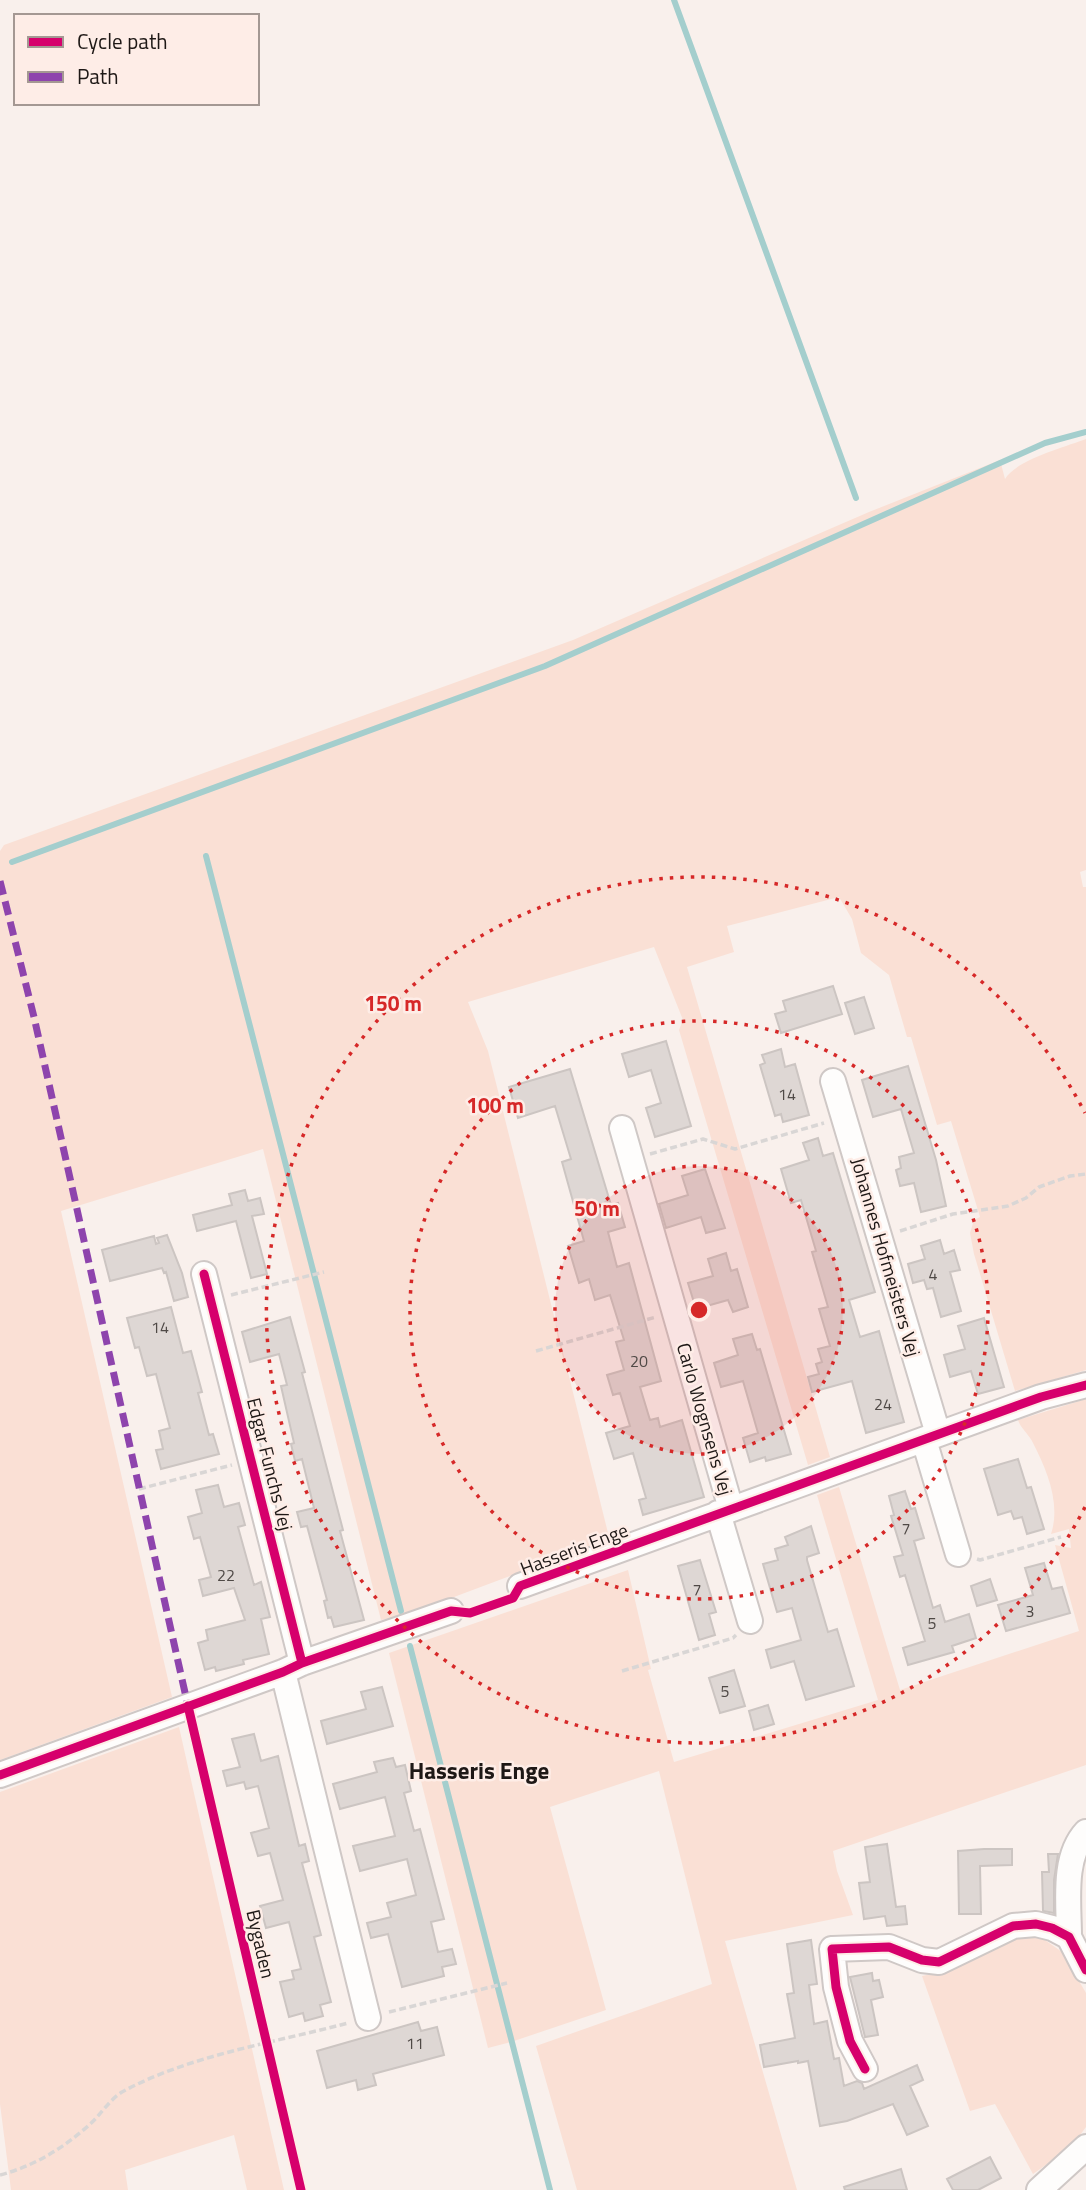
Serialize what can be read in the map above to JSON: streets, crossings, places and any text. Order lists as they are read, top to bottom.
{
  "streets": {
    "street": [
      "Johannes Hofmeisters Vej",
      "Carlo Wognsens Vej",
      "Edgar Funchs Vej",
      "Hasseris Enge"
    ],
    "cycle path": ["Bygaden"]
  },
  "crossings": [
    ["Johannes Hofmeisters Vej", "Hasseris Enge"],
    ["Carlo Wognsens Vej", "Hasseris Enge"]
  ],
  "districts": ["Hasseris Enge"],
  "house_numbers": [
    "14",
    "4",
    "14",
    "20",
    "24",
    "7",
    "22",
    "7",
    "3",
    "5",
    "5",
    "11"
  ],
  "legend": ["Cycle path", "Path"],
  "rings": ["150 m", "100 m", "50 m"]
}
